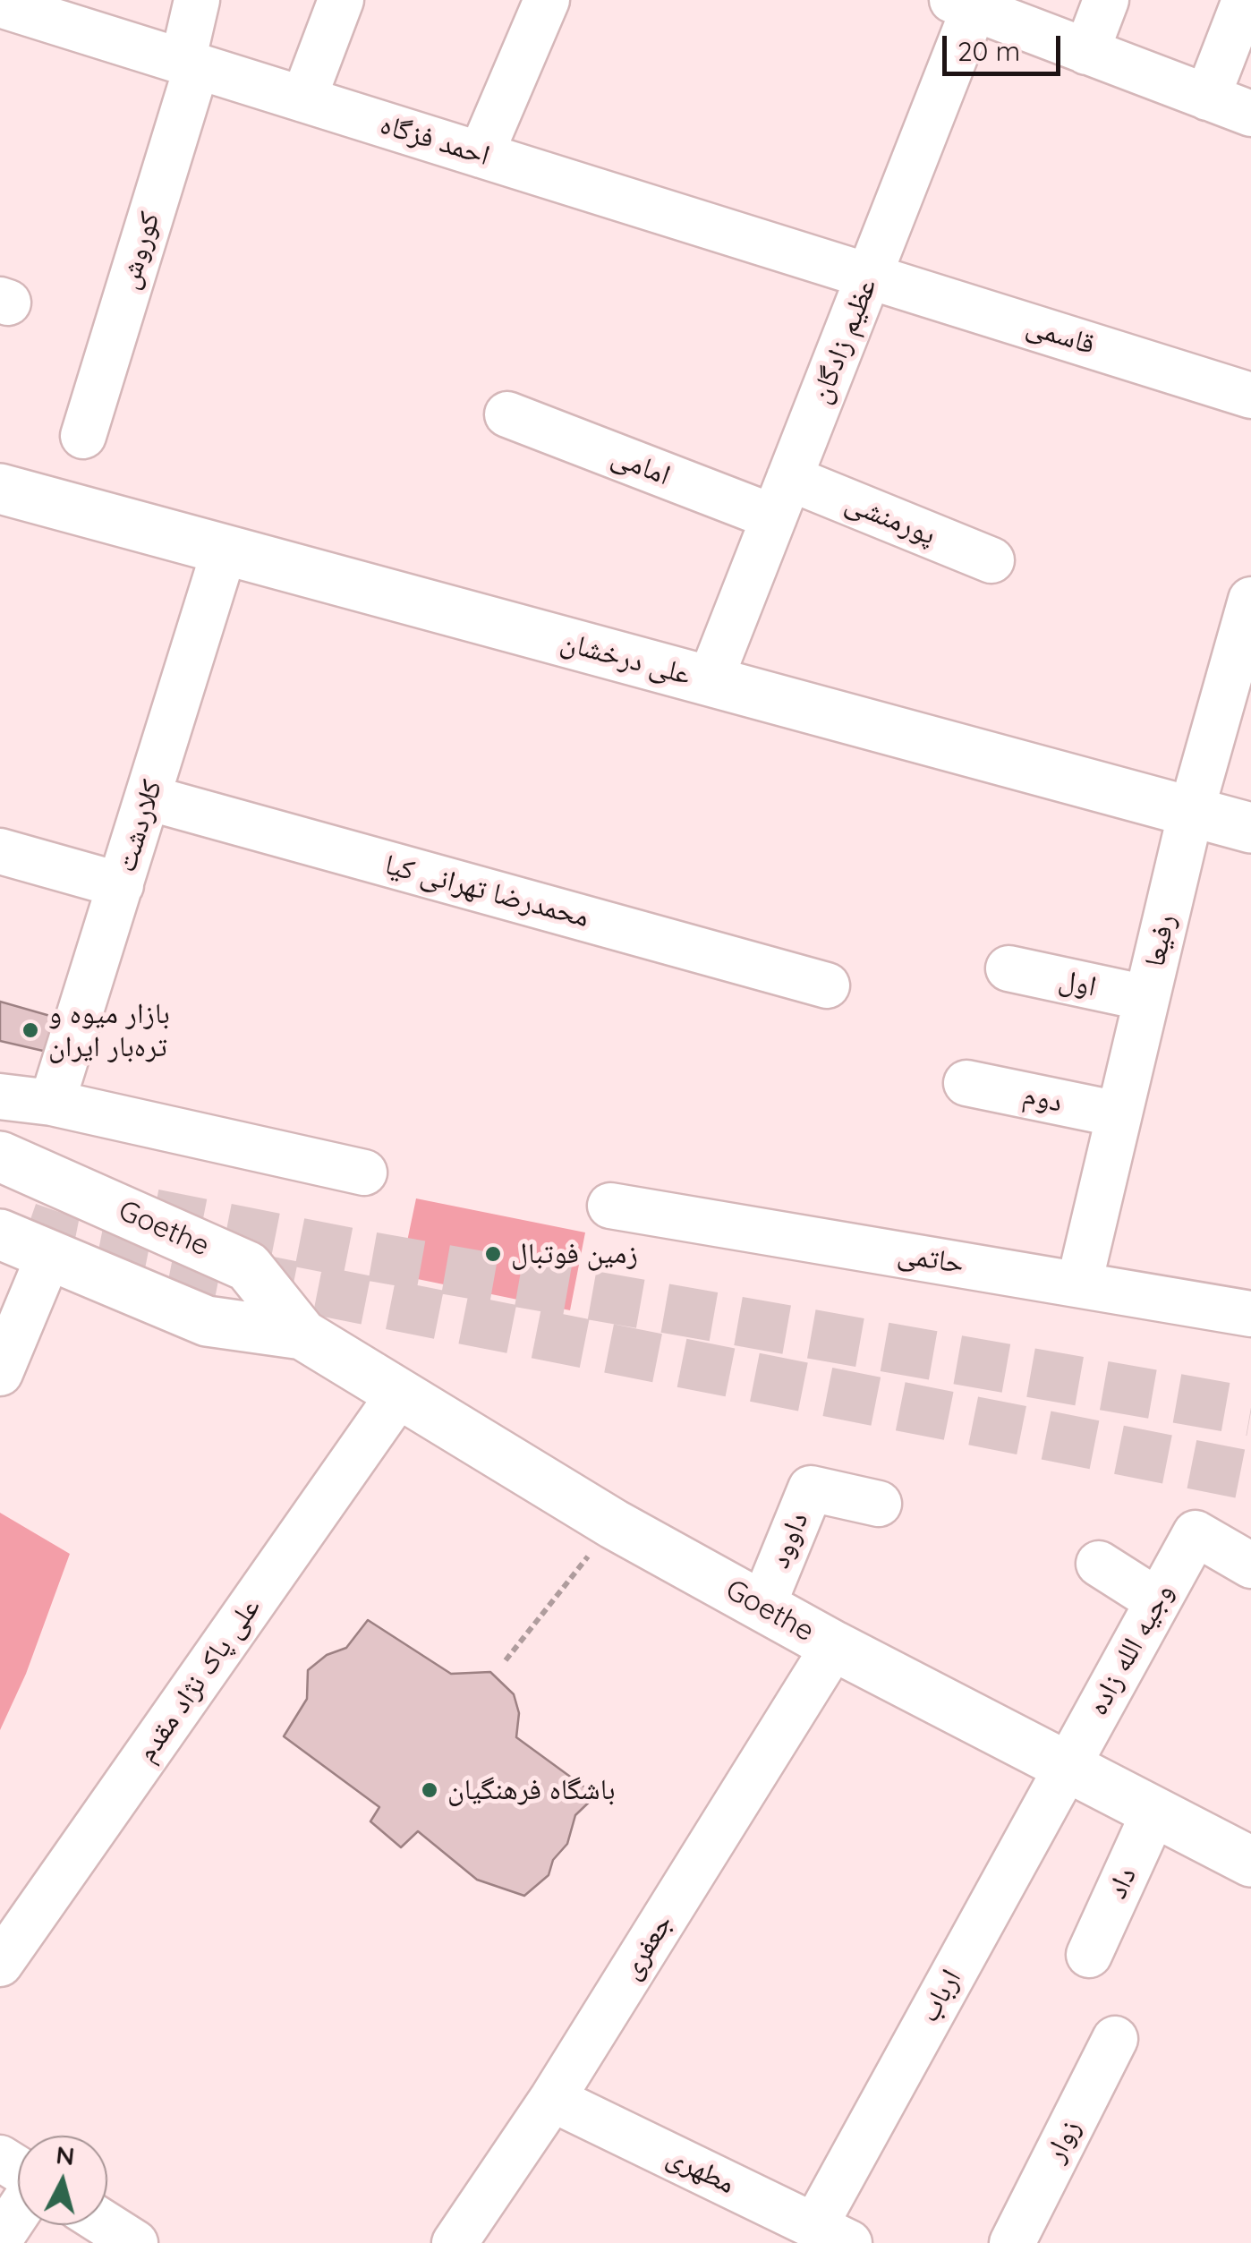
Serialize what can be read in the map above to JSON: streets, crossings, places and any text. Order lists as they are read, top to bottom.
{
  "streets": {
    "main road": ["علی درخشان", "Goethe"],
    "street": [
      "احمد فزگاه",
      "کوروش",
      "قاسمی",
      "عظیم زادگان",
      "امامی",
      "پورمنشی",
      "کلاردشت",
      "محمدرضا تهرانی کیا",
      "رفیعا",
      "اول",
      "دوم",
      "حاتمی",
      "داوود",
      "وجیه الله زاده",
      "علی پاک نژاد مقدم",
      "داد",
      "جعفری",
      "ارباب",
      "زوار",
      "مطهری"
    ]
  },
  "crossings": [
    ["احمد فزگاه", "کوروش"],
    ["احمد فزگاه", "قاسمی"],
    ["احمد فزگاه", "عظیم زادگان"],
    ["قاسمی", "عظیم زادگان"],
    ["عظیم زادگان", "امامی"],
    ["عظیم زادگان", "پورمنشی"],
    ["عظیم زادگان", "علی درخشان"],
    ["امامی", "پورمنشی"],
    ["علی درخشان", "کلاردشت"],
    ["علی درخشان", "رفیعا"],
    ["کلاردشت", "محمدرضا تهرانی کیا"],
    ["رفیعا", "اول"],
    ["رفیعا", "دوم"],
    ["رفیعا", "حاتمی"],
    ["Goethe", "داوود"],
    ["Goethe", "وجیه الله زاده"],
    ["Goethe", "علی پاک نژاد مقدم"],
    ["Goethe", "داد"],
    ["Goethe", "جعفری"],
    ["Goethe", "ارباب"],
    ["وجیه الله زاده", "ارباب"],
    ["جعفری", "مطهری"],
    ["ارباب", "مطهری"]
  ],
  "places": ["بازار میوه و تره‌بار ایران", "زمین فوتبال", "باشگاه فرهنگیان"],
  "scale_bar": "20 m",
  "north": "top"
}
